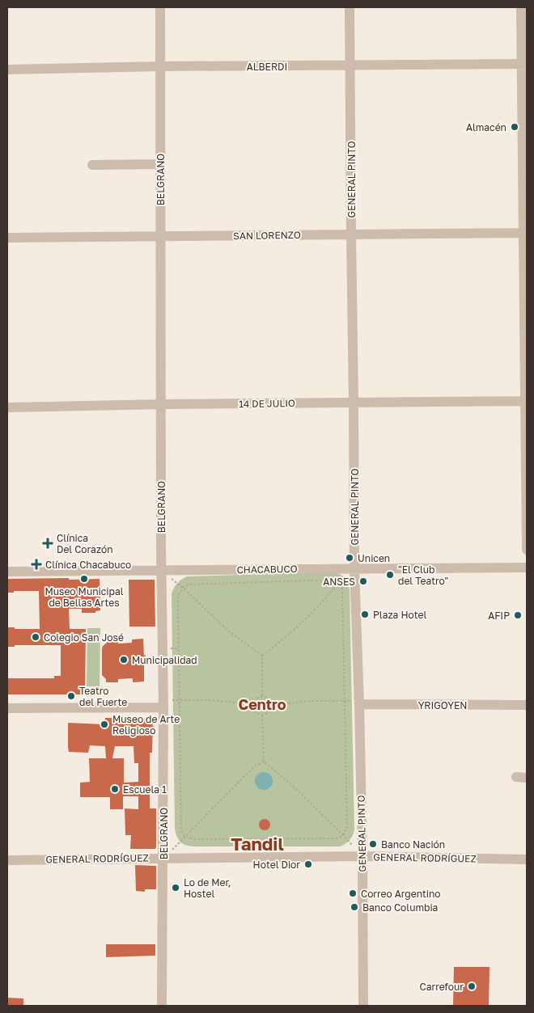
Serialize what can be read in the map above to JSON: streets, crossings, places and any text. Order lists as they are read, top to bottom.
{
  "streets": {
    "street": [
      "ALBERDI",
      "BELGRANO",
      "GENERAL PINTO",
      "SAN LORENZO",
      "14 DE JULIO",
      "CHACABUCO",
      "YRIGOYEN",
      "GENERAL RODRÍGUEZ"
    ]
  },
  "crossings": [
    ["ALBERDI", "BELGRANO"],
    ["ALBERDI", "GENERAL PINTO"],
    ["BELGRANO", "SAN LORENZO"],
    ["BELGRANO", "14 DE JULIO"],
    ["BELGRANO", "CHACABUCO"],
    ["BELGRANO", "GENERAL RODRÍGUEZ"],
    ["GENERAL PINTO", "SAN LORENZO"],
    ["GENERAL PINTO", "14 DE JULIO"],
    ["GENERAL PINTO", "CHACABUCO"],
    ["GENERAL PINTO", "YRIGOYEN"],
    ["GENERAL PINTO", "GENERAL RODRÍGUEZ"]
  ],
  "districts": ["Centro", "Tandil"],
  "places": {
    "other": [
      "Almacén",
      "Unicen",
      "\"El Club del Teatro\"",
      "Museo Municipal de Bellas Artes",
      "ANSES",
      "Plaza Hotel",
      "AFIP",
      "Colegio San José",
      "Municipalidad",
      "Teatro del Fuerte",
      "Museo de Arte Religioso",
      "Escuela 1",
      "Banco Nación",
      "Hotel Dior",
      "Lo de Mer, Hostel",
      "Correo Argentino",
      "Banco Columbia",
      "Carrefour"
    ],
    "health": ["Clínica Del Corazón", "Clínica Chacabuco"]
  }
}
